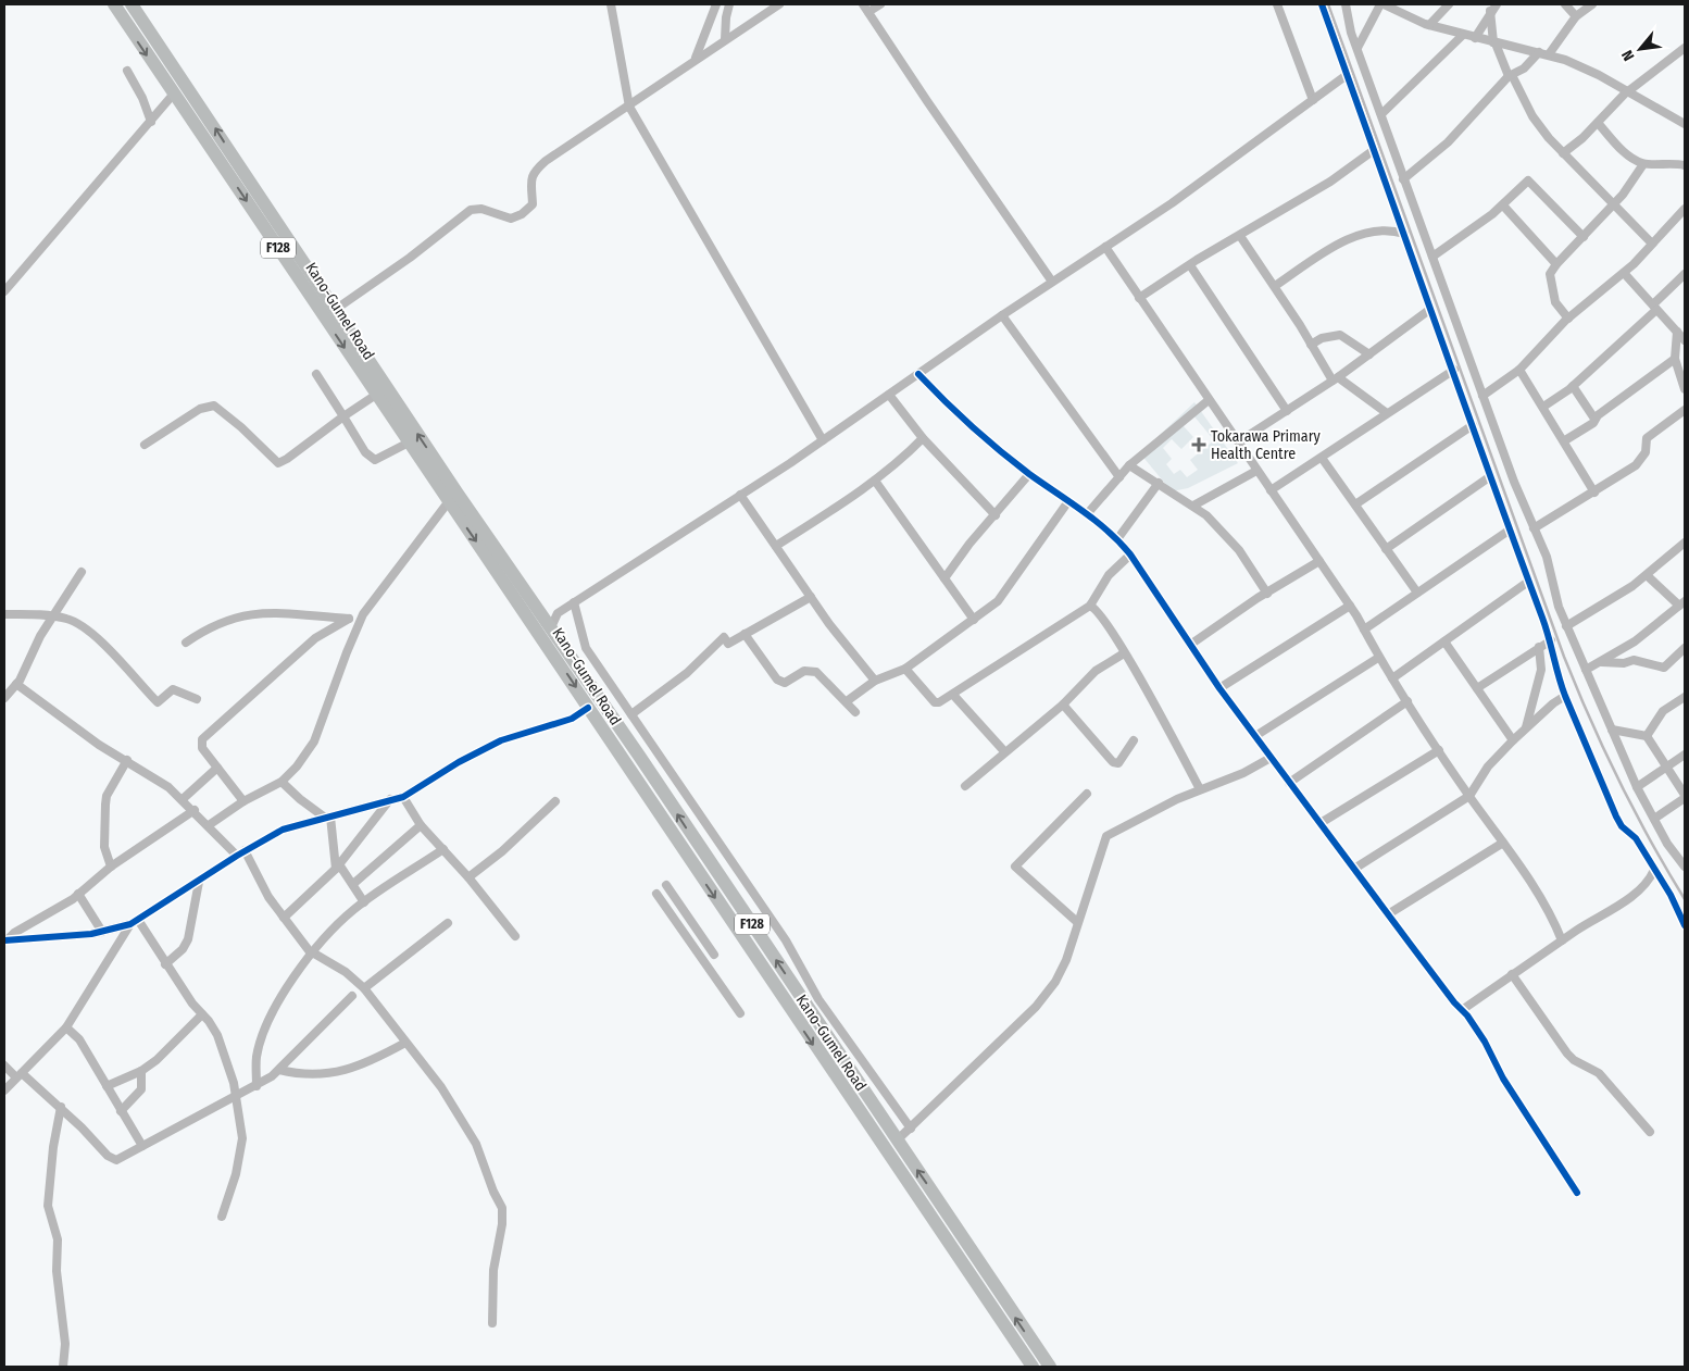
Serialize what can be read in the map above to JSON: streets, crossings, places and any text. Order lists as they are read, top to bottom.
{
  "streets": {
    "main road": ["F128", "Kano-Gumel Road"]
  },
  "places": {
    "health": ["Tokarawa Primary Health Centre"]
  },
  "north": "bottom left"
}
